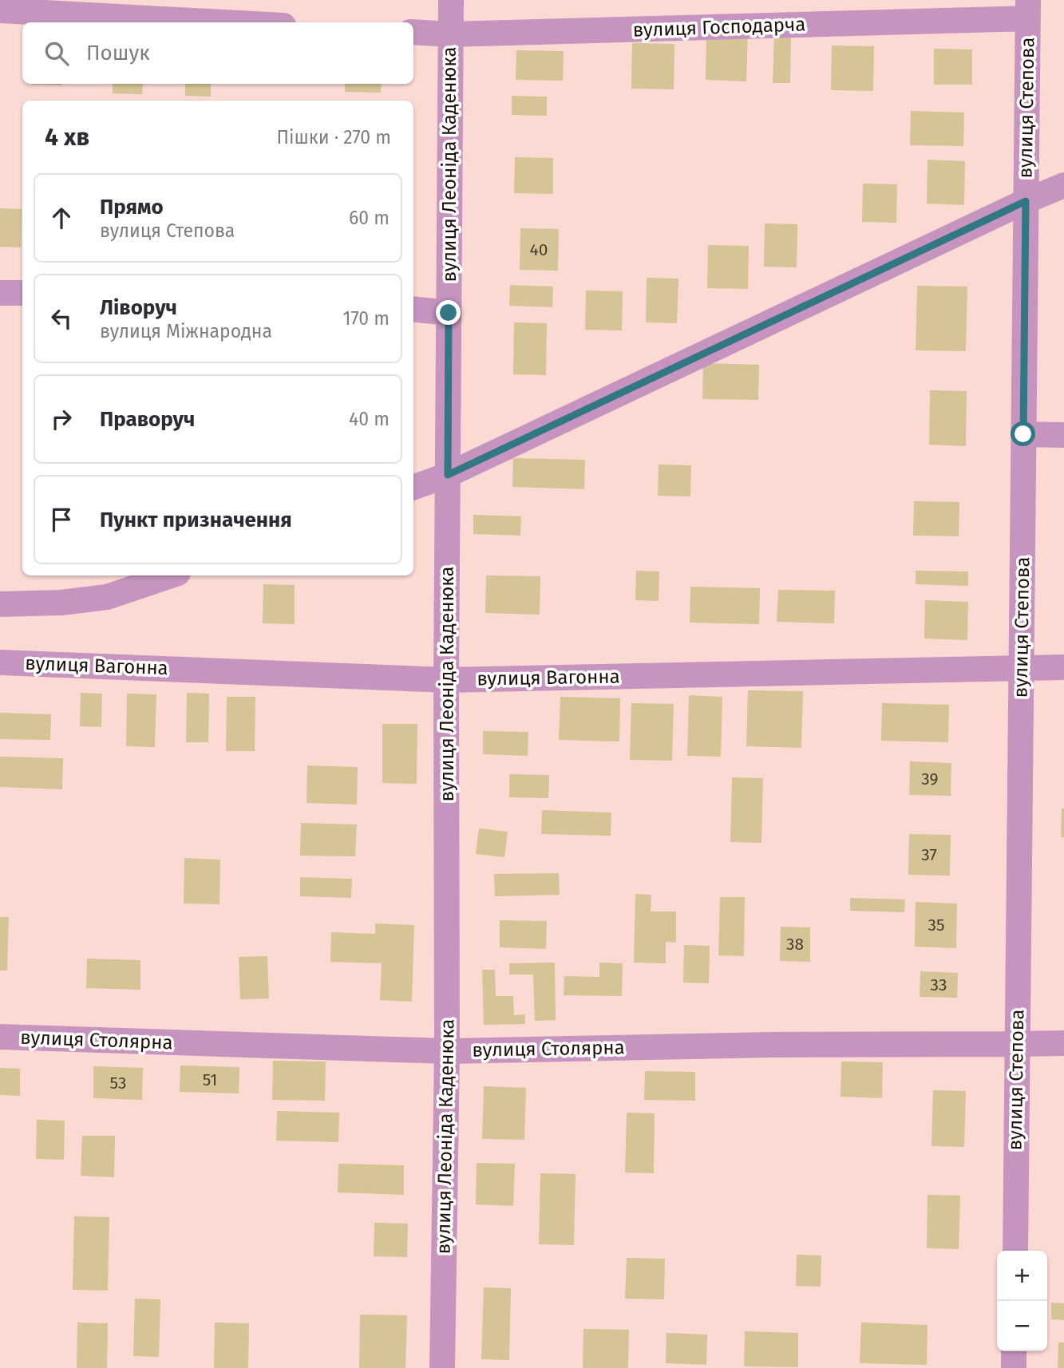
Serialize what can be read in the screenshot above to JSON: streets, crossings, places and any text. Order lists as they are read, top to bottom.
{
  "streets": {
    "street": [
      "вулиця Господарча",
      "вулиця Степова",
      "вулиця Леоніда Каденюка",
      "вулиця Вагонна",
      "вулиця Столярна"
    ]
  },
  "crossings": [
    ["вулиця Господарча", "вулиця Степова"],
    ["вулиця Господарча", "вулиця Леоніда Каденюка"],
    ["вулиця Степова", "вулиця Вагонна"],
    ["вулиця Степова", "вулиця Столярна"],
    ["вулиця Леоніда Каденюка", "вулиця Вагонна"],
    ["вулиця Леоніда Каденюка", "вулиця Столярна"]
  ],
  "house_numbers": [
    "40",
    "39",
    "37",
    "35",
    "38",
    "33",
    "51",
    "53"
  ],
  "page": {
    "search": "Пошук",
    "heading": ["4 хв", "Пішки · 270 m"],
    "list": [
      ["Прямо", "вулиця Степова", "60 m"],
      ["Ліворуч", "вулиця Міжнародна", "170 m"],
      ["Праворуч", "40 m"],
      "Пункт призначення"
    ],
    "map_buttons": ["+", "−"]
  }
}
